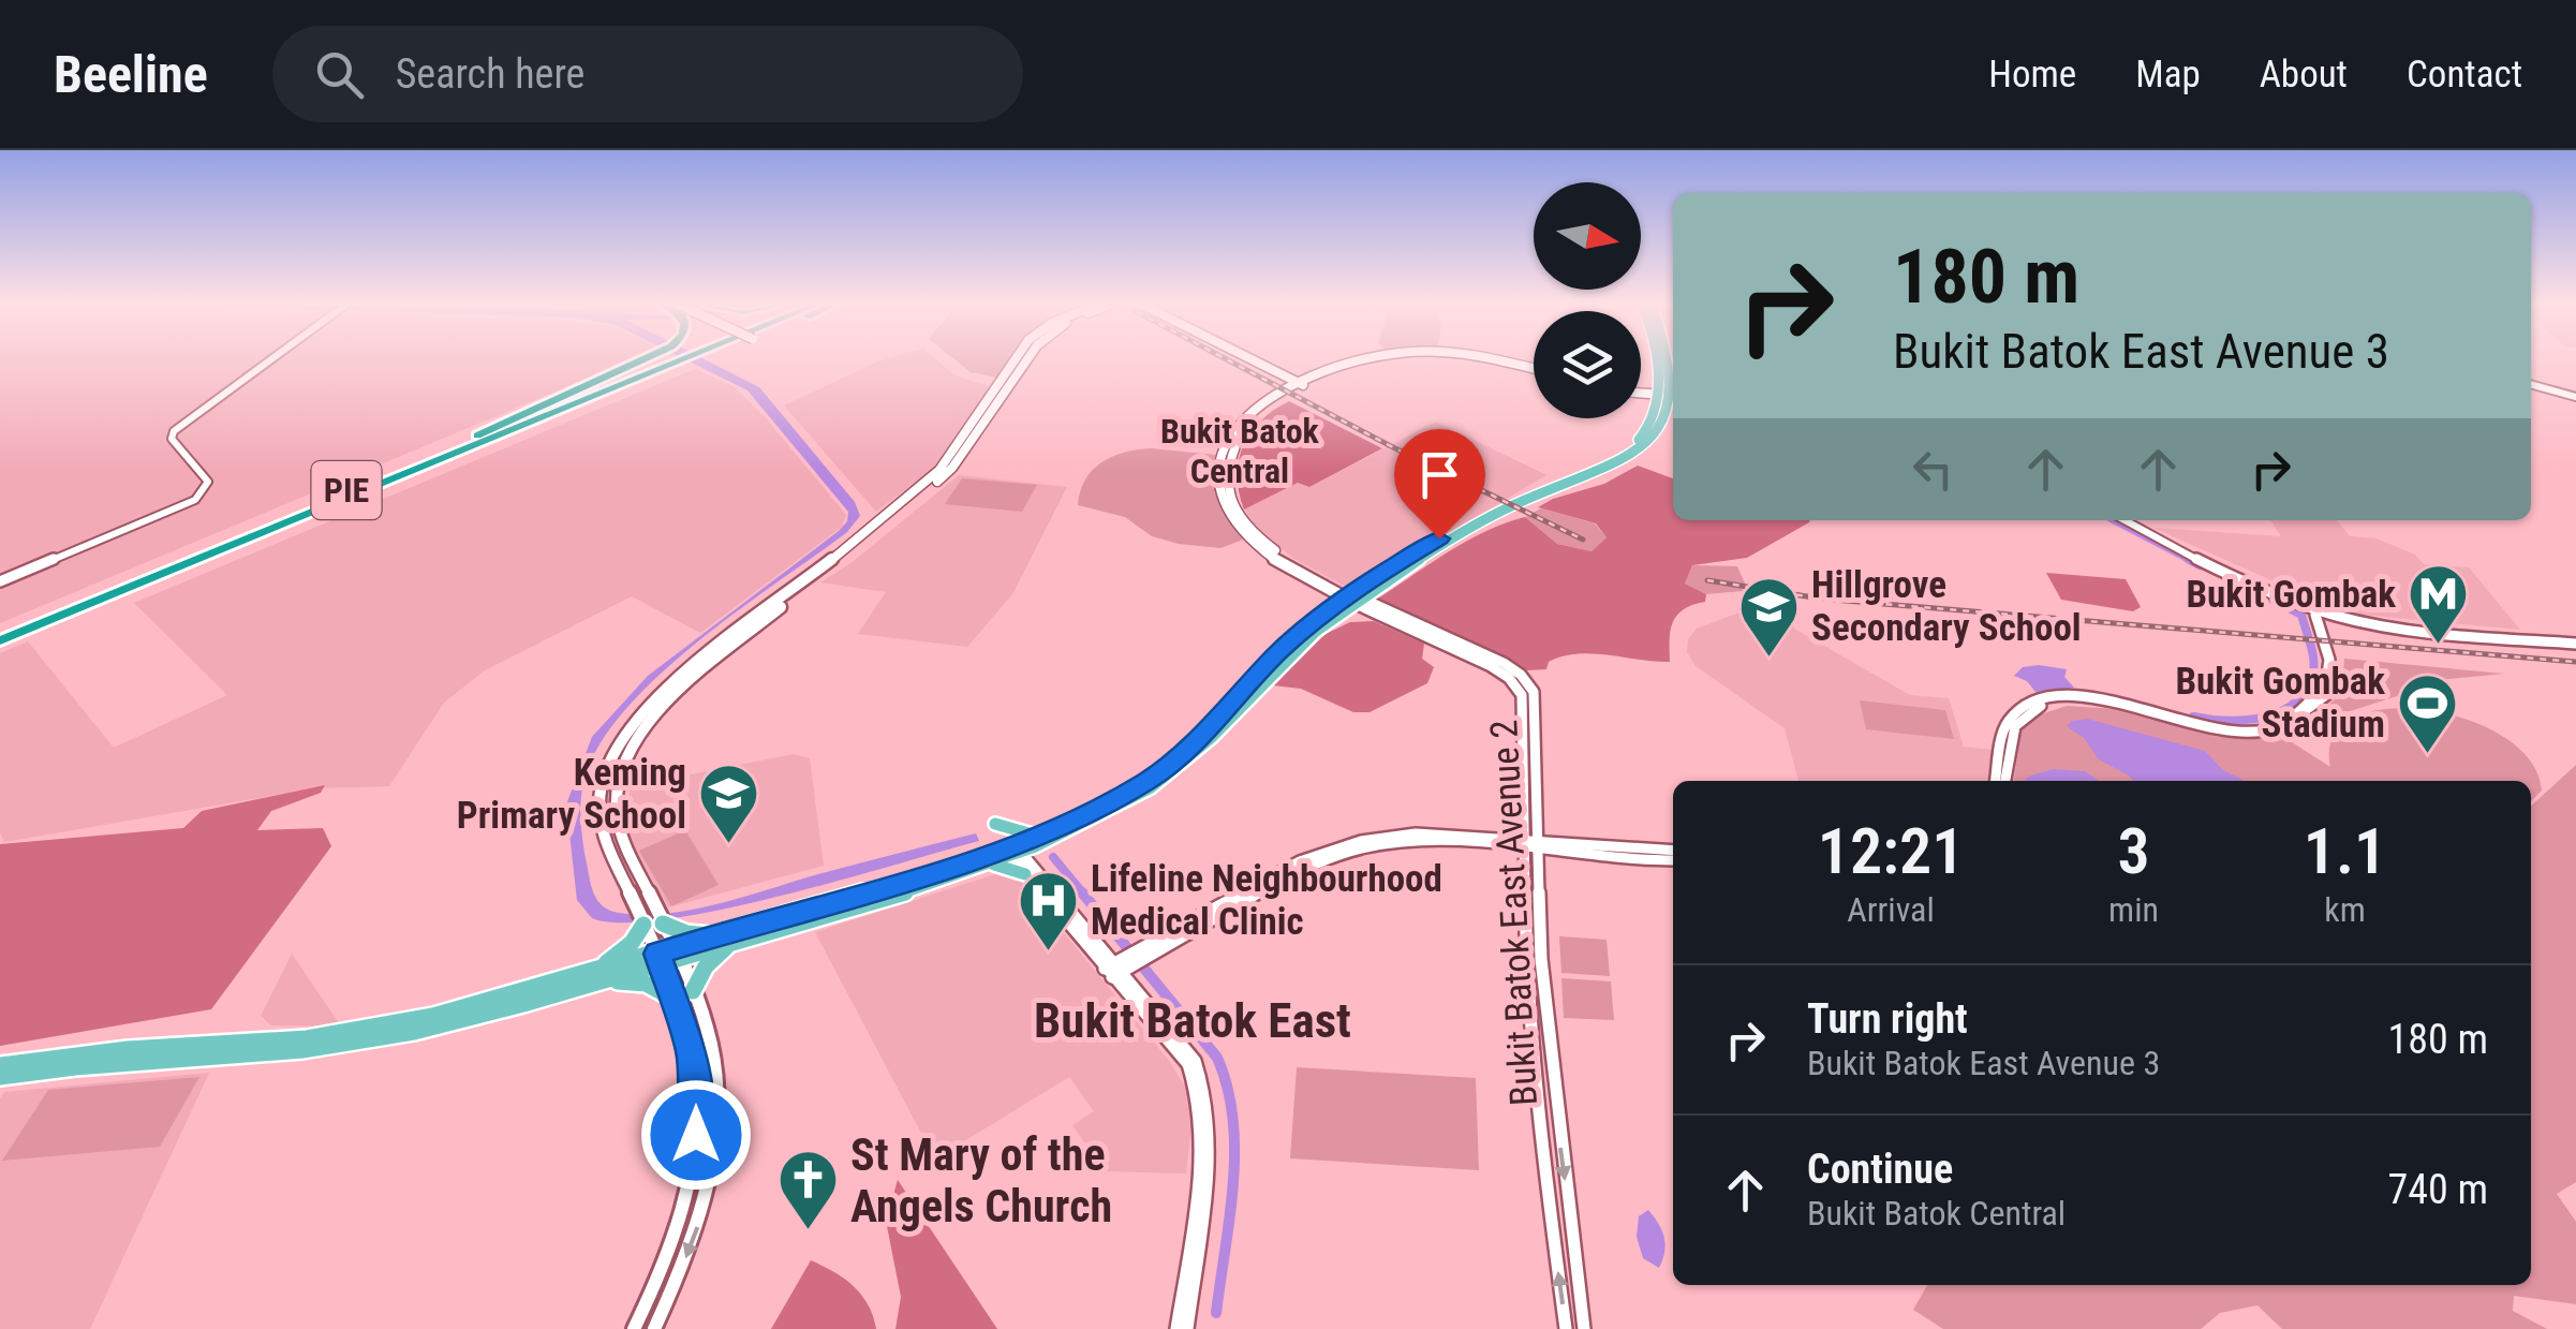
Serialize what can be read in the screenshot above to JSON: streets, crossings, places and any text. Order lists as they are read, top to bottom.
{
  "streets": {
    "highway": ["PIE"],
    "street": ["Bukit Batok East Avenue 2"]
  },
  "districts": ["Bukit Batok Central", "Bukit Batok East"],
  "places": {
    "metro station": ["Bukit Gombak"],
    "school or university": ["Hillgrove Secondary School", "Keming Primary School"],
    "sports": ["Bukit Gombak Stadium"],
    "hospital": ["Lifeline Neighbourhood Medical Clinic"],
    "church": ["St Mary of the Angels Church"]
  },
  "north": "right",
  "page": {
    "header": "Beeline",
    "search": "Search here",
    "nav": [
      "Home",
      "Map",
      "About",
      "Contact"
    ],
    "turn": ["180 m", "Bukit Batok East Avenue 3"],
    "eta": [
      "12:21",
      "Arrival",
      "3",
      "min",
      "1.1",
      "km"
    ],
    "list": [
      {
        "name": "Turn right",
        "note": "Bukit Batok East Avenue 3",
        "value": "180 m"
      },
      {
        "name": "Continue",
        "note": "Bukit Batok Central",
        "value": "740 m"
      }
    ]
  }
}
